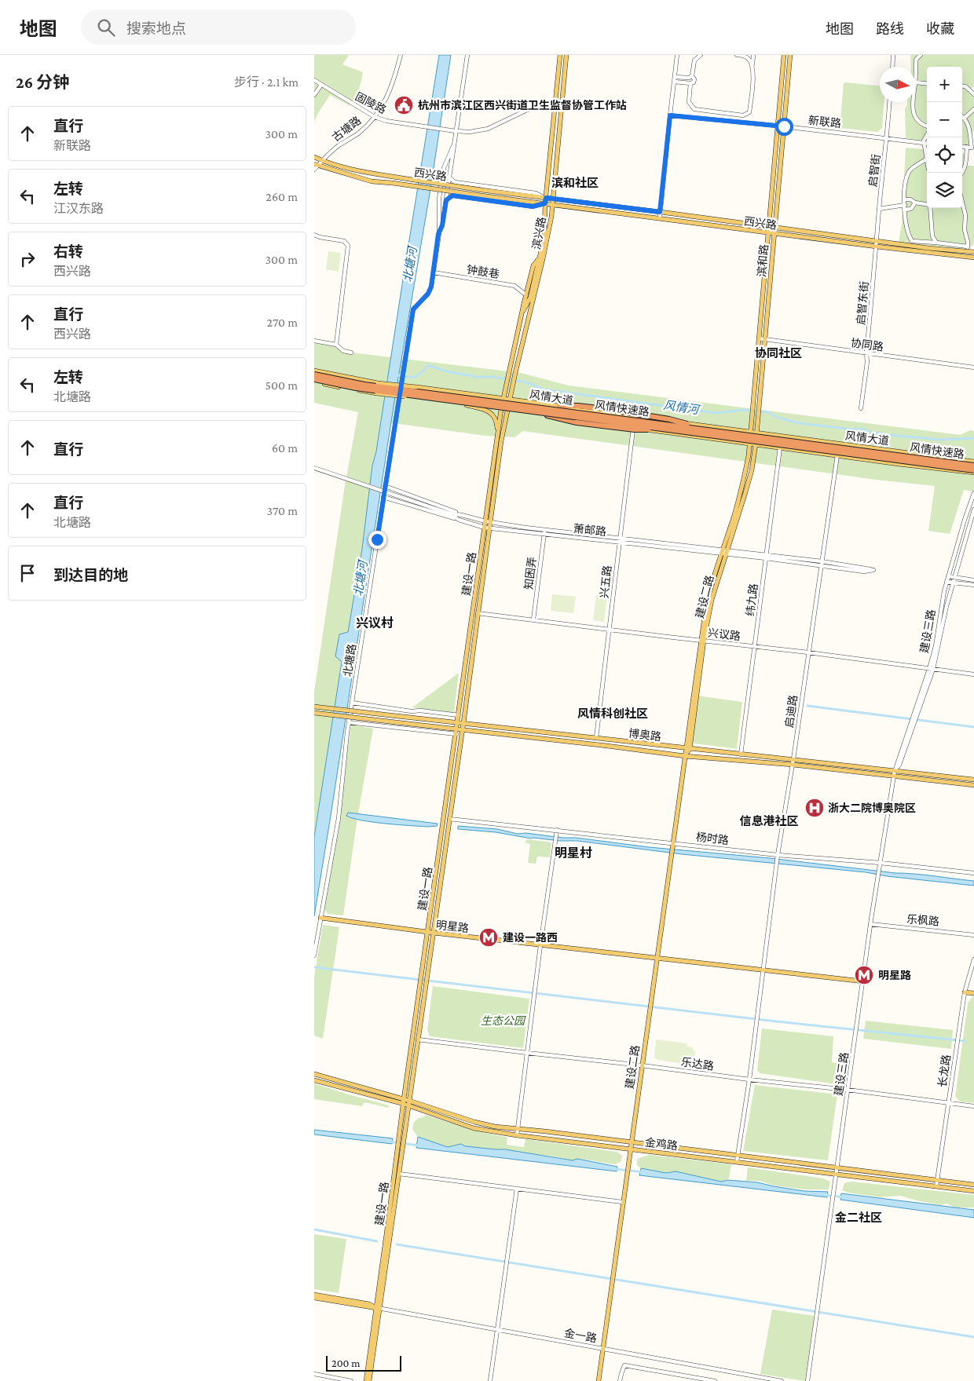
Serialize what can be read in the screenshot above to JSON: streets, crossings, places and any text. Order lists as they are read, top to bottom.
{
  "streets": {
    "highway": ["风情快速路"],
    "main road": [
      "西兴路",
      "滨兴路",
      "滨和路",
      "风情大道",
      "建设一路",
      "建设二路",
      "兴议路",
      "博奥路",
      "明星路",
      "金鸡路",
      "金一路"
    ],
    "street": [
      "固陵路",
      "新联路",
      "古塘路",
      "启智街",
      "钟鼓巷",
      "启智东街",
      "协同路",
      "知困弄",
      "兴五路",
      "纬九路",
      "建设三路",
      "北塘路",
      "启迪路",
      "杨时路",
      "乐枫路",
      "乐达路",
      "长龙路"
    ]
  },
  "crossings": [
    ["固陵路", "古塘路"],
    ["新联路", "启智街"],
    ["新联路", "滨和路"],
    ["古塘路", "西兴路"],
    ["启智街", "西兴路"],
    ["启智街", "启智东街"],
    ["西兴路", "滨兴路"],
    ["西兴路", "滨和路"],
    ["西兴路", "启智东街"],
    ["滨兴路", "钟鼓巷"],
    ["滨兴路", "风情大道"],
    ["滨兴路", "建设一路"],
    ["滨和路", "协同路"],
    ["滨和路", "风情大道"],
    ["滨和路", "建设二路"],
    ["钟鼓巷", "北塘路"],
    ["启智东街", "协同路"],
    ["风情大道", "风情快速路"],
    ["风情大道", "建设一路"],
    ["风情大道", "兴五路"],
    ["风情大道", "建设二路"],
    ["风情大道", "纬九路"],
    ["风情大道", "启迪路"],
    ["知困弄", "兴议路"],
    ["建设一路", "兴议路"],
    ["建设一路", "博奥路"],
    ["建设一路", "杨时路"],
    ["建设一路", "明星路"],
    ["建设一路", "乐达路"],
    ["建设一路", "金鸡路"],
    ["建设一路", "金一路"],
    ["兴五路", "兴议路"],
    ["兴五路", "博奥路"],
    ["建设二路", "兴议路"],
    ["建设二路", "博奥路"],
    ["建设二路", "杨时路"],
    ["建设二路", "明星路"],
    ["建设二路", "乐达路"],
    ["建设二路", "金鸡路"],
    ["建设二路", "金一路"],
    ["纬九路", "兴议路"],
    ["纬九路", "博奥路"],
    ["建设三路", "兴议路"],
    ["建设三路", "博奥路"],
    ["建设三路", "杨时路"],
    ["建设三路", "乐枫路"],
    ["建设三路", "明星路"],
    ["建设三路", "乐达路"],
    ["建设三路", "金鸡路"],
    ["兴议路", "启迪路"],
    ["北塘路", "明星路"],
    ["启迪路", "博奥路"],
    ["启迪路", "杨时路"],
    ["启迪路", "明星路"],
    ["启迪路", "乐达路"],
    ["启迪路", "金鸡路"],
    ["乐达路", "长龙路"],
    ["长龙路", "金鸡路"]
  ],
  "districts": [
    "滨和社区",
    "协同社区",
    "兴议村",
    "风情科创社区",
    "信息港社区",
    "明星村",
    "金二社区"
  ],
  "water": ["北塘河", "风情河"],
  "parks": ["生态公园"],
  "places": {
    "public building": ["杭州市滨江区西兴街道卫生监督协管工作站"],
    "hospital": ["浙大二院博奥院区"],
    "metro station": ["建设一路西", "明星路"]
  },
  "scale_bar": "200 m",
  "north": "right",
  "page": {
    "header": "地图",
    "search": "搜索地点",
    "nav": ["地图", "路线", "收藏"],
    "heading": ["26 分钟", "步行 · 2.1 km"],
    "map_buttons": ["+", "−"],
    "list": [
      ["直行", "新联路", "300 m"],
      ["左转", "江汉东路", "260 m"],
      ["右转", "西兴路", "300 m"],
      ["直行", "西兴路", "270 m"],
      ["左转", "北塘路", "500 m"],
      ["直行", "60 m"],
      ["直行", "北塘路", "370 m"],
      "到达目的地"
    ],
    "scale": "200 m"
  }
}
